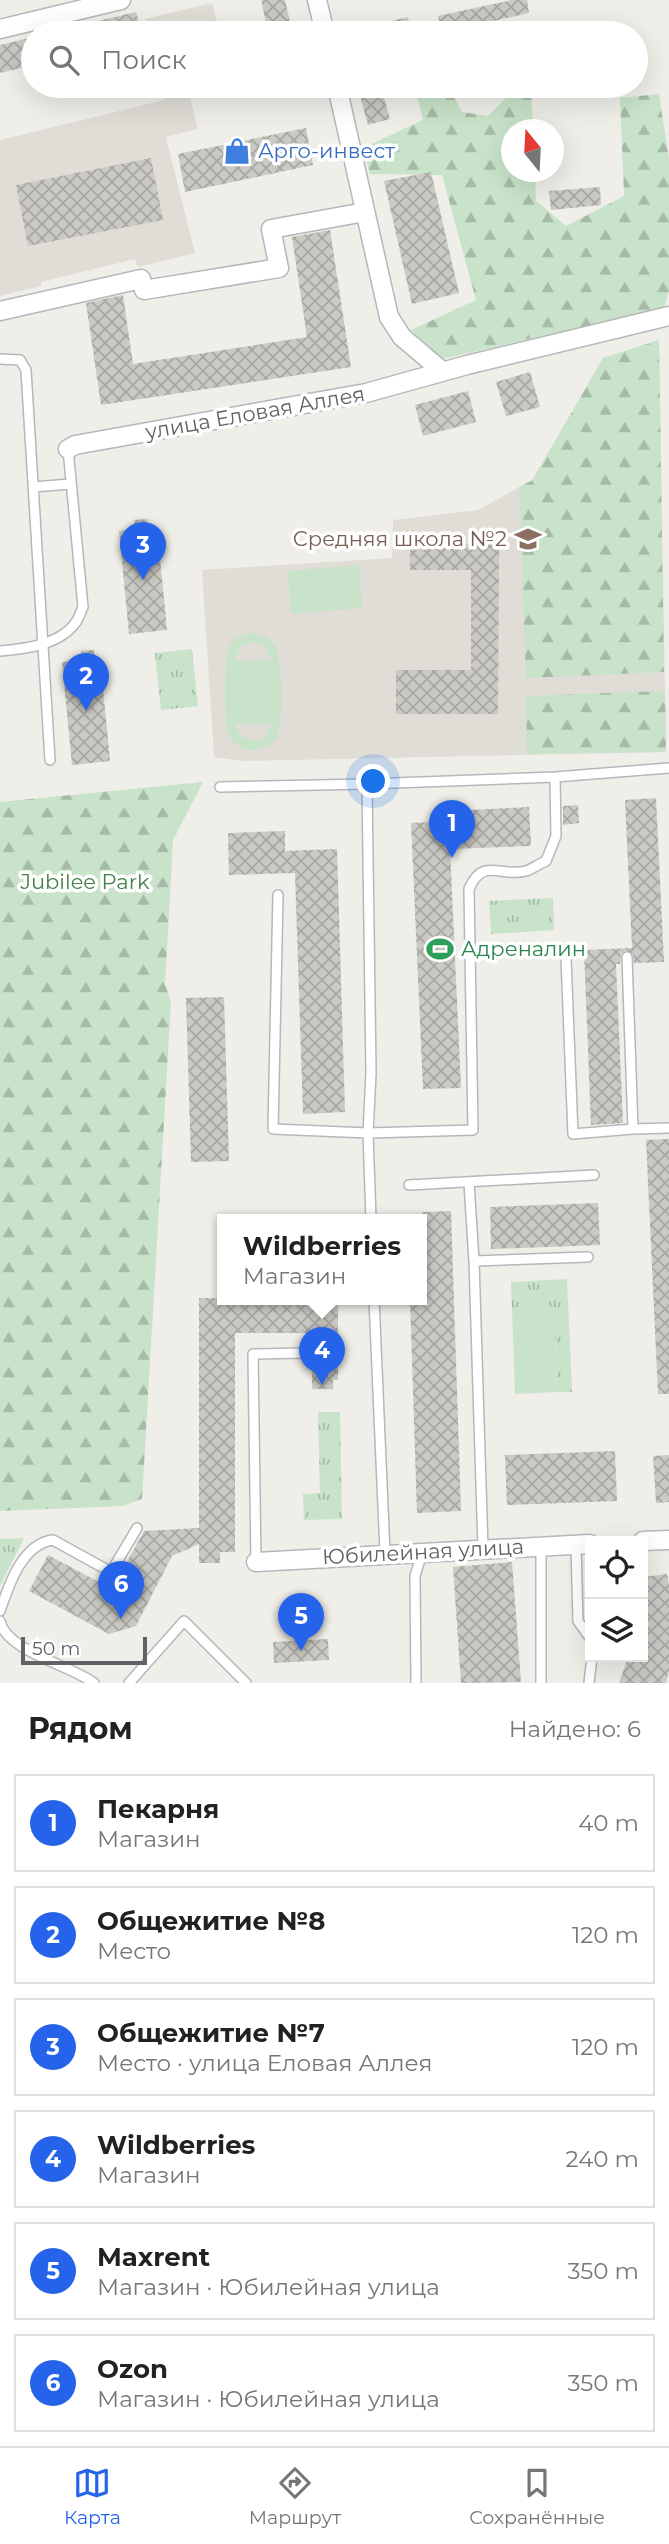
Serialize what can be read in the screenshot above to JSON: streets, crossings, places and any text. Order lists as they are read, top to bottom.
{
  "streets": {
    "street": ["улица Еловая Аллея", "Юбилейная улица"]
  },
  "parks": ["Jubilee Park"],
  "places": {
    "shop": ["Арго-инвест"],
    "school or university": ["Средняя школа №2"],
    "sports": ["Адреналин"]
  },
  "scale_bar": "50 m",
  "north": "top",
  "page": {
    "search": "Поиск",
    "pins": [
      "3",
      "2",
      "1",
      "4",
      "6",
      "5"
    ],
    "popup": ["Wildberries", "Магазин"],
    "scale": "50 m",
    "heading": ["Рядом", "Найдено: 6"],
    "list": [
      {
        "mark": "1",
        "name": "Пекарня",
        "note": "Магазин",
        "value": "40 m"
      },
      {
        "mark": "2",
        "name": "Общежитие №8",
        "note": "Место",
        "value": "120 m"
      },
      {
        "mark": "3",
        "name": "Общежитие №7",
        "note": "Место · улица Еловая Аллея",
        "value": "120 m"
      },
      {
        "mark": "4",
        "name": "Wildberries",
        "note": "Магазин",
        "value": "240 m"
      },
      {
        "mark": "5",
        "name": "Maxrent",
        "note": "Магазин · Юбилейная улица",
        "value": "350 m"
      },
      {
        "mark": "6",
        "name": "Ozon",
        "note": "Магазин · Юбилейная улица",
        "value": "350 m"
      }
    ],
    "nav": ["Карта", "Маршрут", "Сохранённые"]
  }
}
